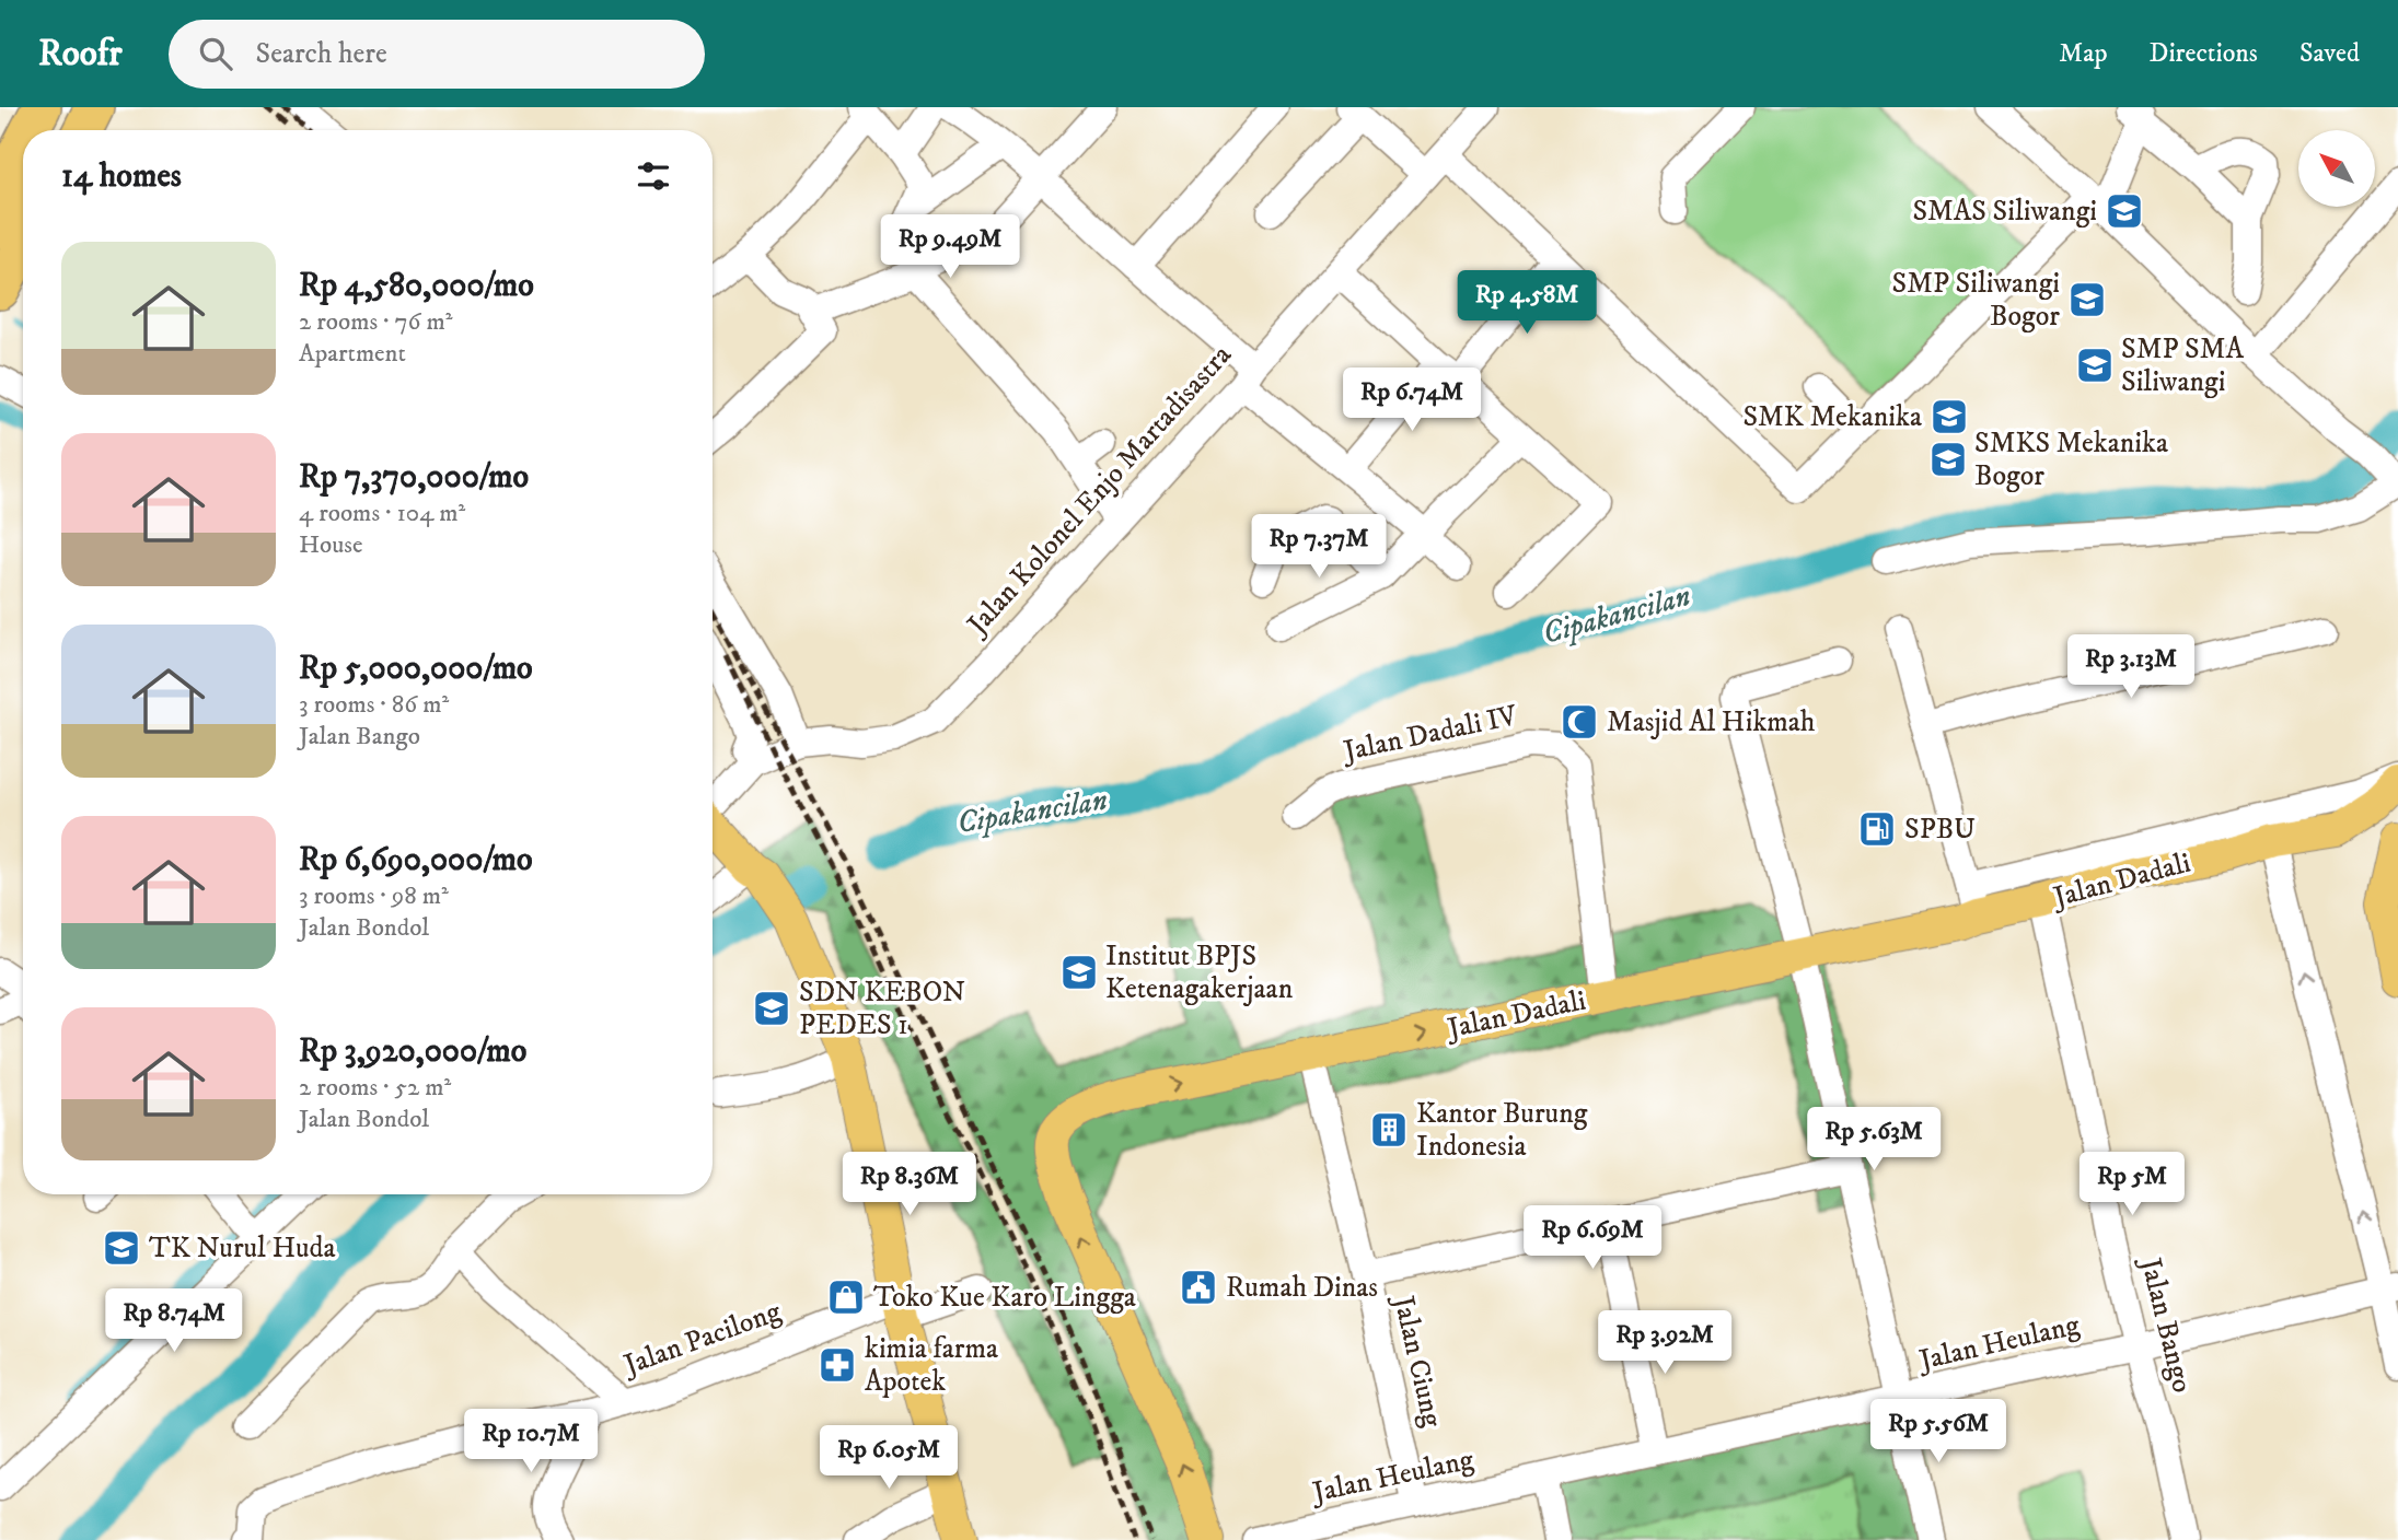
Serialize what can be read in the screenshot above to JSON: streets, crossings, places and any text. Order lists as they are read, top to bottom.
{
  "streets": {
    "main road": ["Jalan Dadali"],
    "street": [
      "Jalan Kolonel Enjo Martadisastra",
      "Jalan Dadali IV",
      "Jalan Bango",
      "Jalan Pacilong",
      "Jalan Heulang",
      "Jalan Ciung"
    ]
  },
  "crossings": [
    ["Jalan Dadali IV", "Jalan Dadali"],
    ["Jalan Dadali", "Jalan Bango"],
    ["Jalan Dadali", "Jalan Ciung"],
    ["Jalan Bango", "Jalan Heulang"],
    ["Jalan Heulang", "Jalan Ciung"]
  ],
  "water": ["Cipakancilan"],
  "places": {
    "school or university": [
      "SMAS Siliwangi",
      "SMP Siliwangi Bogor",
      "SMP SMA Siliwangi",
      "SMK Mekanika",
      "SMKS Mekanika Bogor",
      "Institut BPJS Ketenagakerjaan",
      "SDN KEBON PEDES 1",
      "TK Nurul Huda"
    ],
    "mosque": ["Masjid Al Hikmah"],
    "fuel station": ["SPBU"],
    "building": ["Kantor Burung Indonesia"],
    "public building": ["Rumah Dinas"],
    "shop": ["Toko Kue Karo Lingga"],
    "pharmacy": ["kimia farma Apotek"]
  },
  "north": "top left",
  "page": {
    "header": "Roofr",
    "search": "Search here",
    "nav": ["Map", "Directions", "Saved"],
    "heading": "14 homes",
    "price": [
      "Rp 9.49M",
      "Rp 4.58M",
      "Rp 6.74M",
      "Rp 7.37M",
      "Rp 3.13M",
      "Rp 5.63M",
      "Rp 8.36M",
      "Rp 5M",
      "Rp 6.69M",
      "Rp 8.74M",
      "Rp 3.92M",
      "Rp 5.56M",
      "Rp 10.7M",
      "Rp 6.05M"
    ],
    "list": [
      {
        "name": "Rp 4,580,000/mo",
        "note": "2 rooms · 76 m² · Apartment"
      },
      {
        "name": "Rp 7,370,000/mo",
        "note": "4 rooms · 104 m² · House"
      },
      {
        "name": "Rp 5,000,000/mo",
        "note": "3 rooms · 86 m² · Jalan Bango"
      },
      {
        "name": "Rp 6,690,000/mo",
        "note": "3 rooms · 98 m² · Jalan Bondol"
      },
      {
        "name": "Rp 3,920,000/mo",
        "note": "2 rooms · 52 m² · Jalan Bondol"
      }
    ]
  }
}
